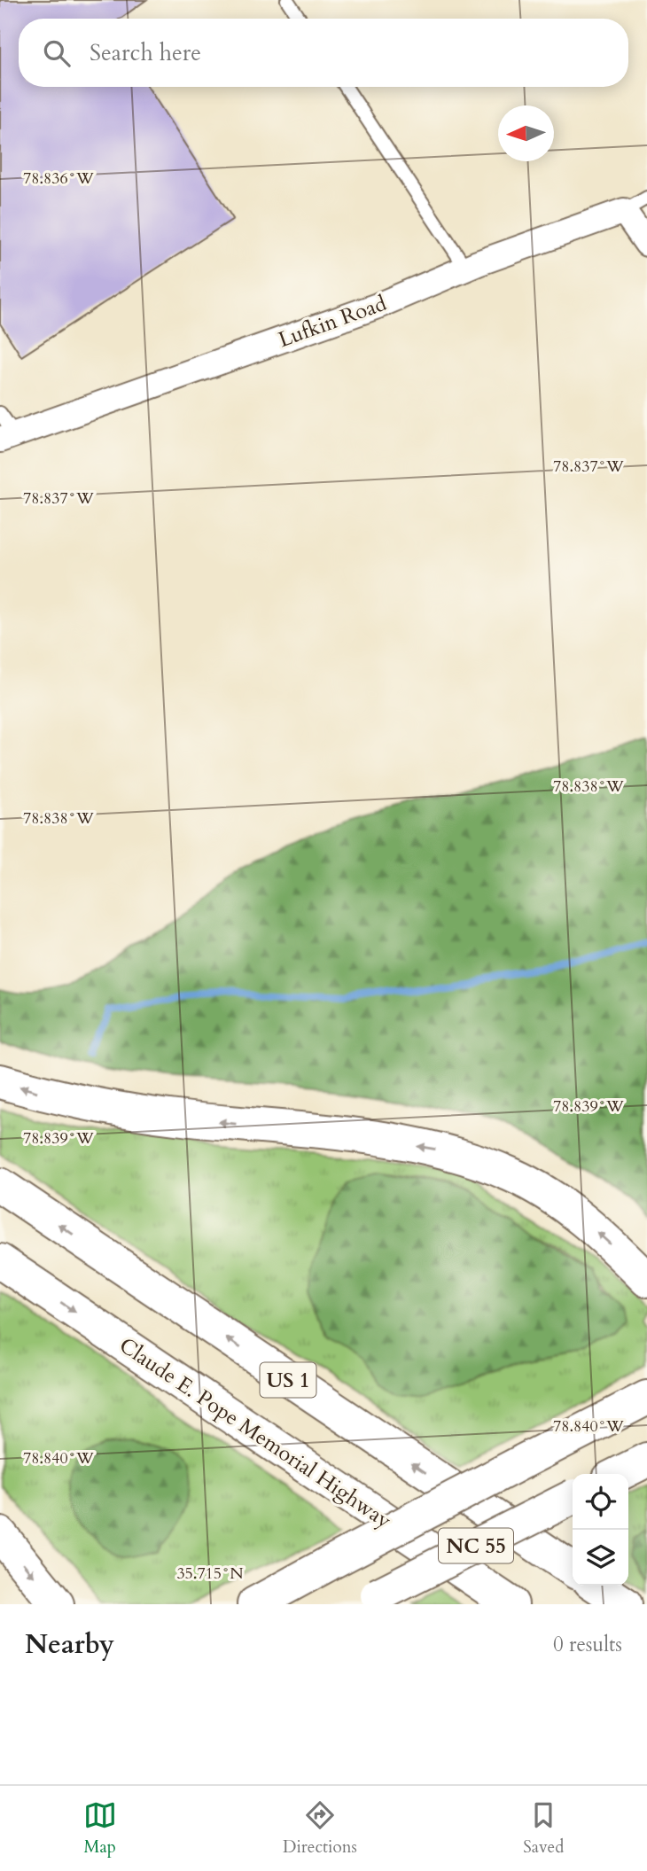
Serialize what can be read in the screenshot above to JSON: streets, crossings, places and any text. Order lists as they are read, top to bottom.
{
  "streets": {
    "highway": ["US 1", "Claude E. Pope Memorial Highway", "NC 55"],
    "street": ["Lufkin Road"]
  },
  "north": "left",
  "page": {
    "search": "Search here",
    "heading": ["Nearby", "0 results"],
    "nav": ["Map", "Directions", "Saved"]
  },
  "coordinates": [
    "78.836°W",
    "78.837°W",
    "78.838°W",
    "78.839°W",
    "78.840°W",
    "35.715°N"
  ]
}
